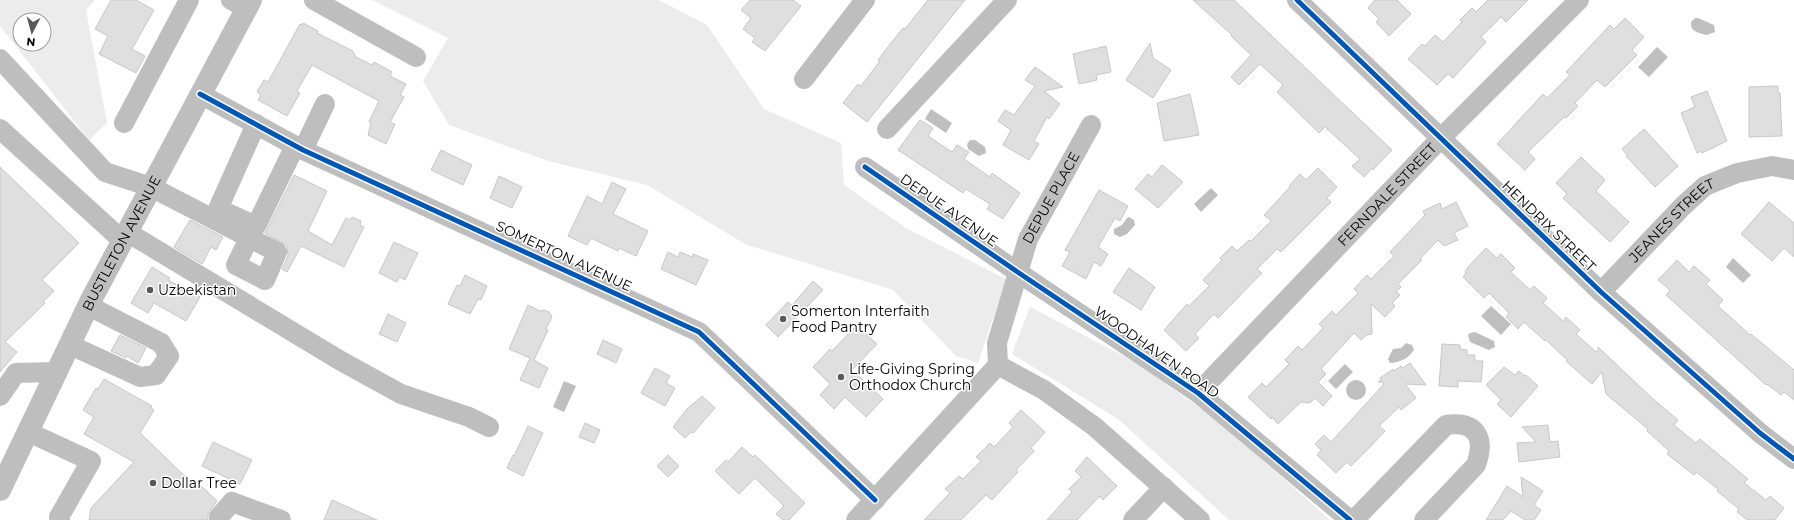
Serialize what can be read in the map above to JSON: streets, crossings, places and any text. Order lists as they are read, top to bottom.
{
  "streets": {
    "main road": ["BUSTLETON AVENUE"],
    "street": [
      "FERNDALE STREET",
      "DEPUE PLACE",
      "DEPUE AVENUE",
      "JEANES STREET",
      "HENDRIX STREET",
      "SOMERTON AVENUE",
      "WOODHAVEN ROAD"
    ]
  },
  "crossings": [
    ["FERNDALE STREET", "HENDRIX STREET"],
    ["FERNDALE STREET", "WOODHAVEN ROAD"],
    ["DEPUE PLACE", "DEPUE AVENUE"],
    ["DEPUE PLACE", "WOODHAVEN ROAD"],
    ["DEPUE AVENUE", "WOODHAVEN ROAD"],
    ["JEANES STREET", "HENDRIX STREET"],
    ["BUSTLETON AVENUE", "SOMERTON AVENUE"]
  ],
  "places": [
    "Uzbekistan",
    "Somerton Interfaith Food Pantry",
    "Life-Giving Spring Orthodox Church",
    "Dollar Tree"
  ],
  "north": "bottom"
}
